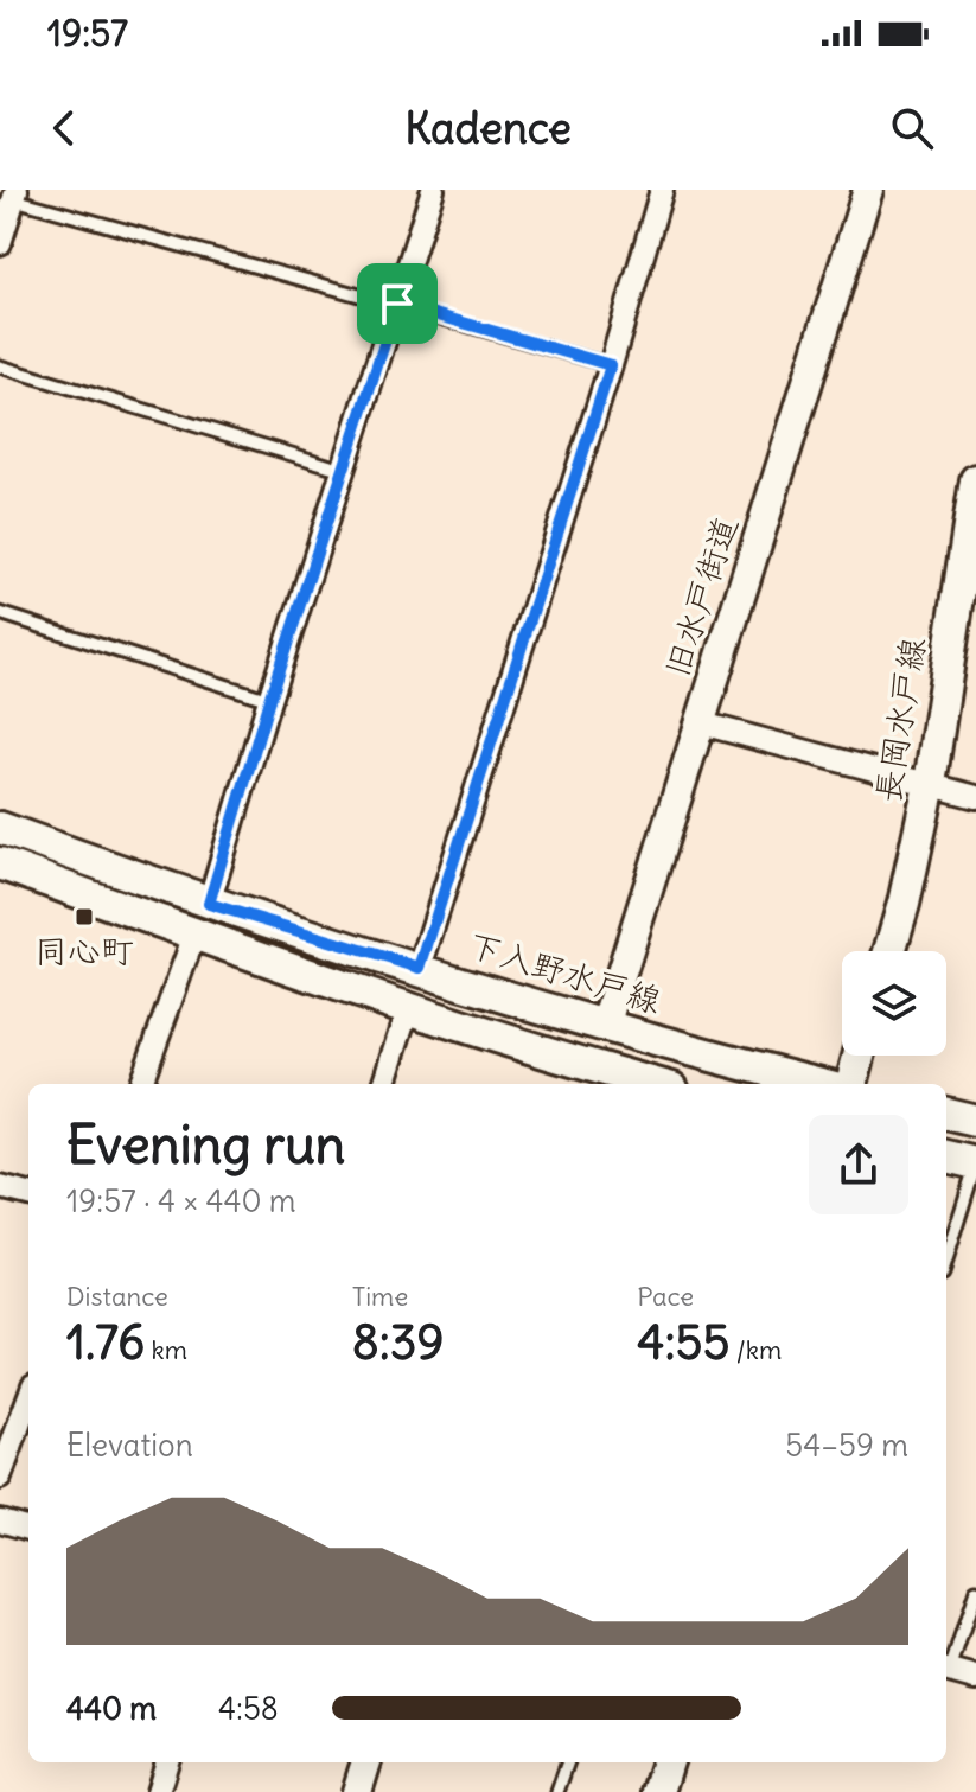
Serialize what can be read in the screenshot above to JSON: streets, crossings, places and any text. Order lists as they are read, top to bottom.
{
  "streets": {
    "main road": ["長岡水戸線", "下入野水戸線"],
    "street": ["旧水戸街道"]
  },
  "crossings": [
    ["旧水戸街道", "下入野水戸線"]
  ],
  "places": {
    "transit": ["同心町"]
  },
  "page": {
    "status": "19:57",
    "header": "Kadence",
    "heading": ["Evening run", "19:57 · 4 × 440 m"],
    "stats": [
      ["Distance", "1.76 km"],
      ["Time", "8:39"],
      ["Pace", "4:55 /km"]
    ],
    "chart": ["Elevation", "54–59 m"],
    "list": [
      {
        "name": "440 m",
        "note": "4:58"
      }
    ]
  }
}
